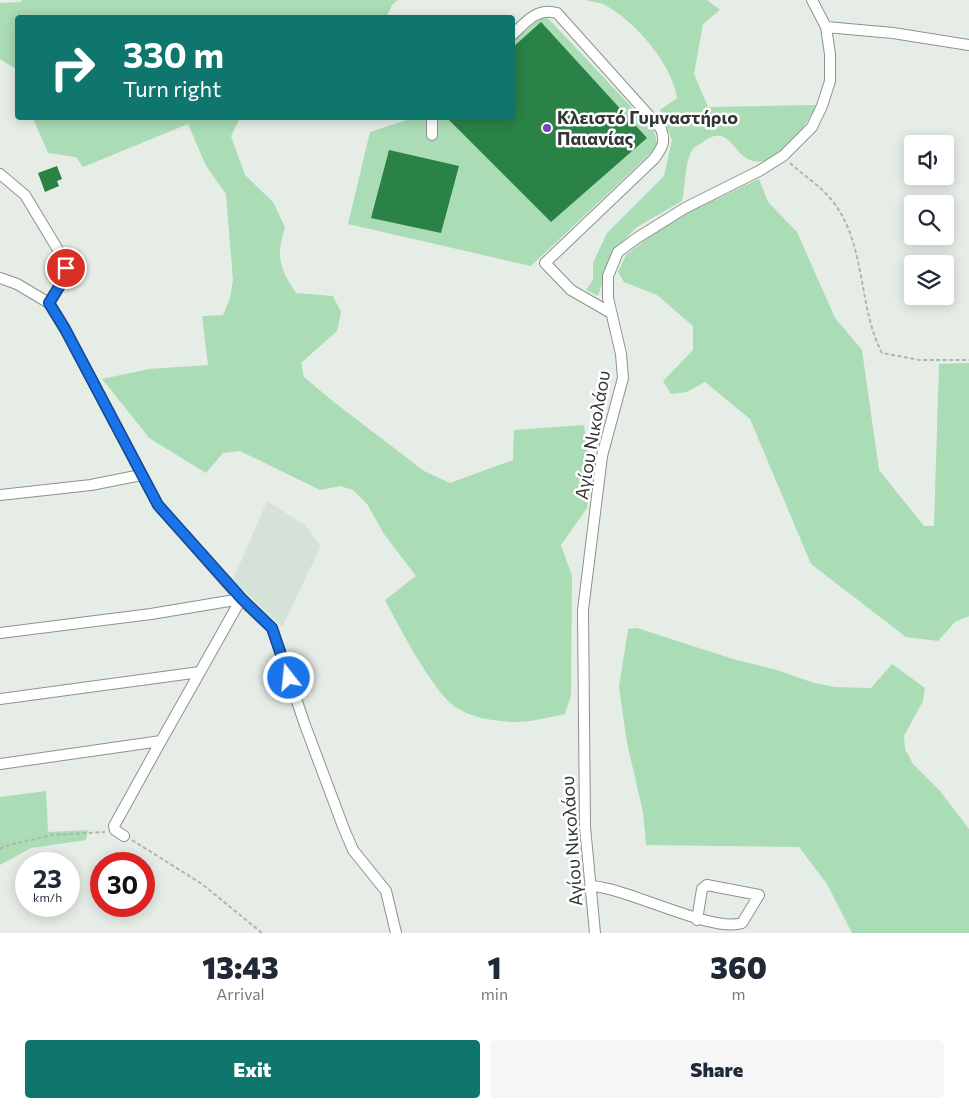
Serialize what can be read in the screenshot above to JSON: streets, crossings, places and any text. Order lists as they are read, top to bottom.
{
  "streets": {
    "street": ["Αγίου Νικολάου"]
  },
  "places": ["Κλειστό Γυμναστήριο Παιανίας"],
  "page": {
    "turn": ["330 m", "Turn right"],
    "speed": "23 km/h",
    "limit": "30",
    "eta": [
      "13:43",
      "Arrival",
      "1",
      "min",
      "360",
      "m"
    ],
    "buttons": ["Exit", "Share"]
  }
}
